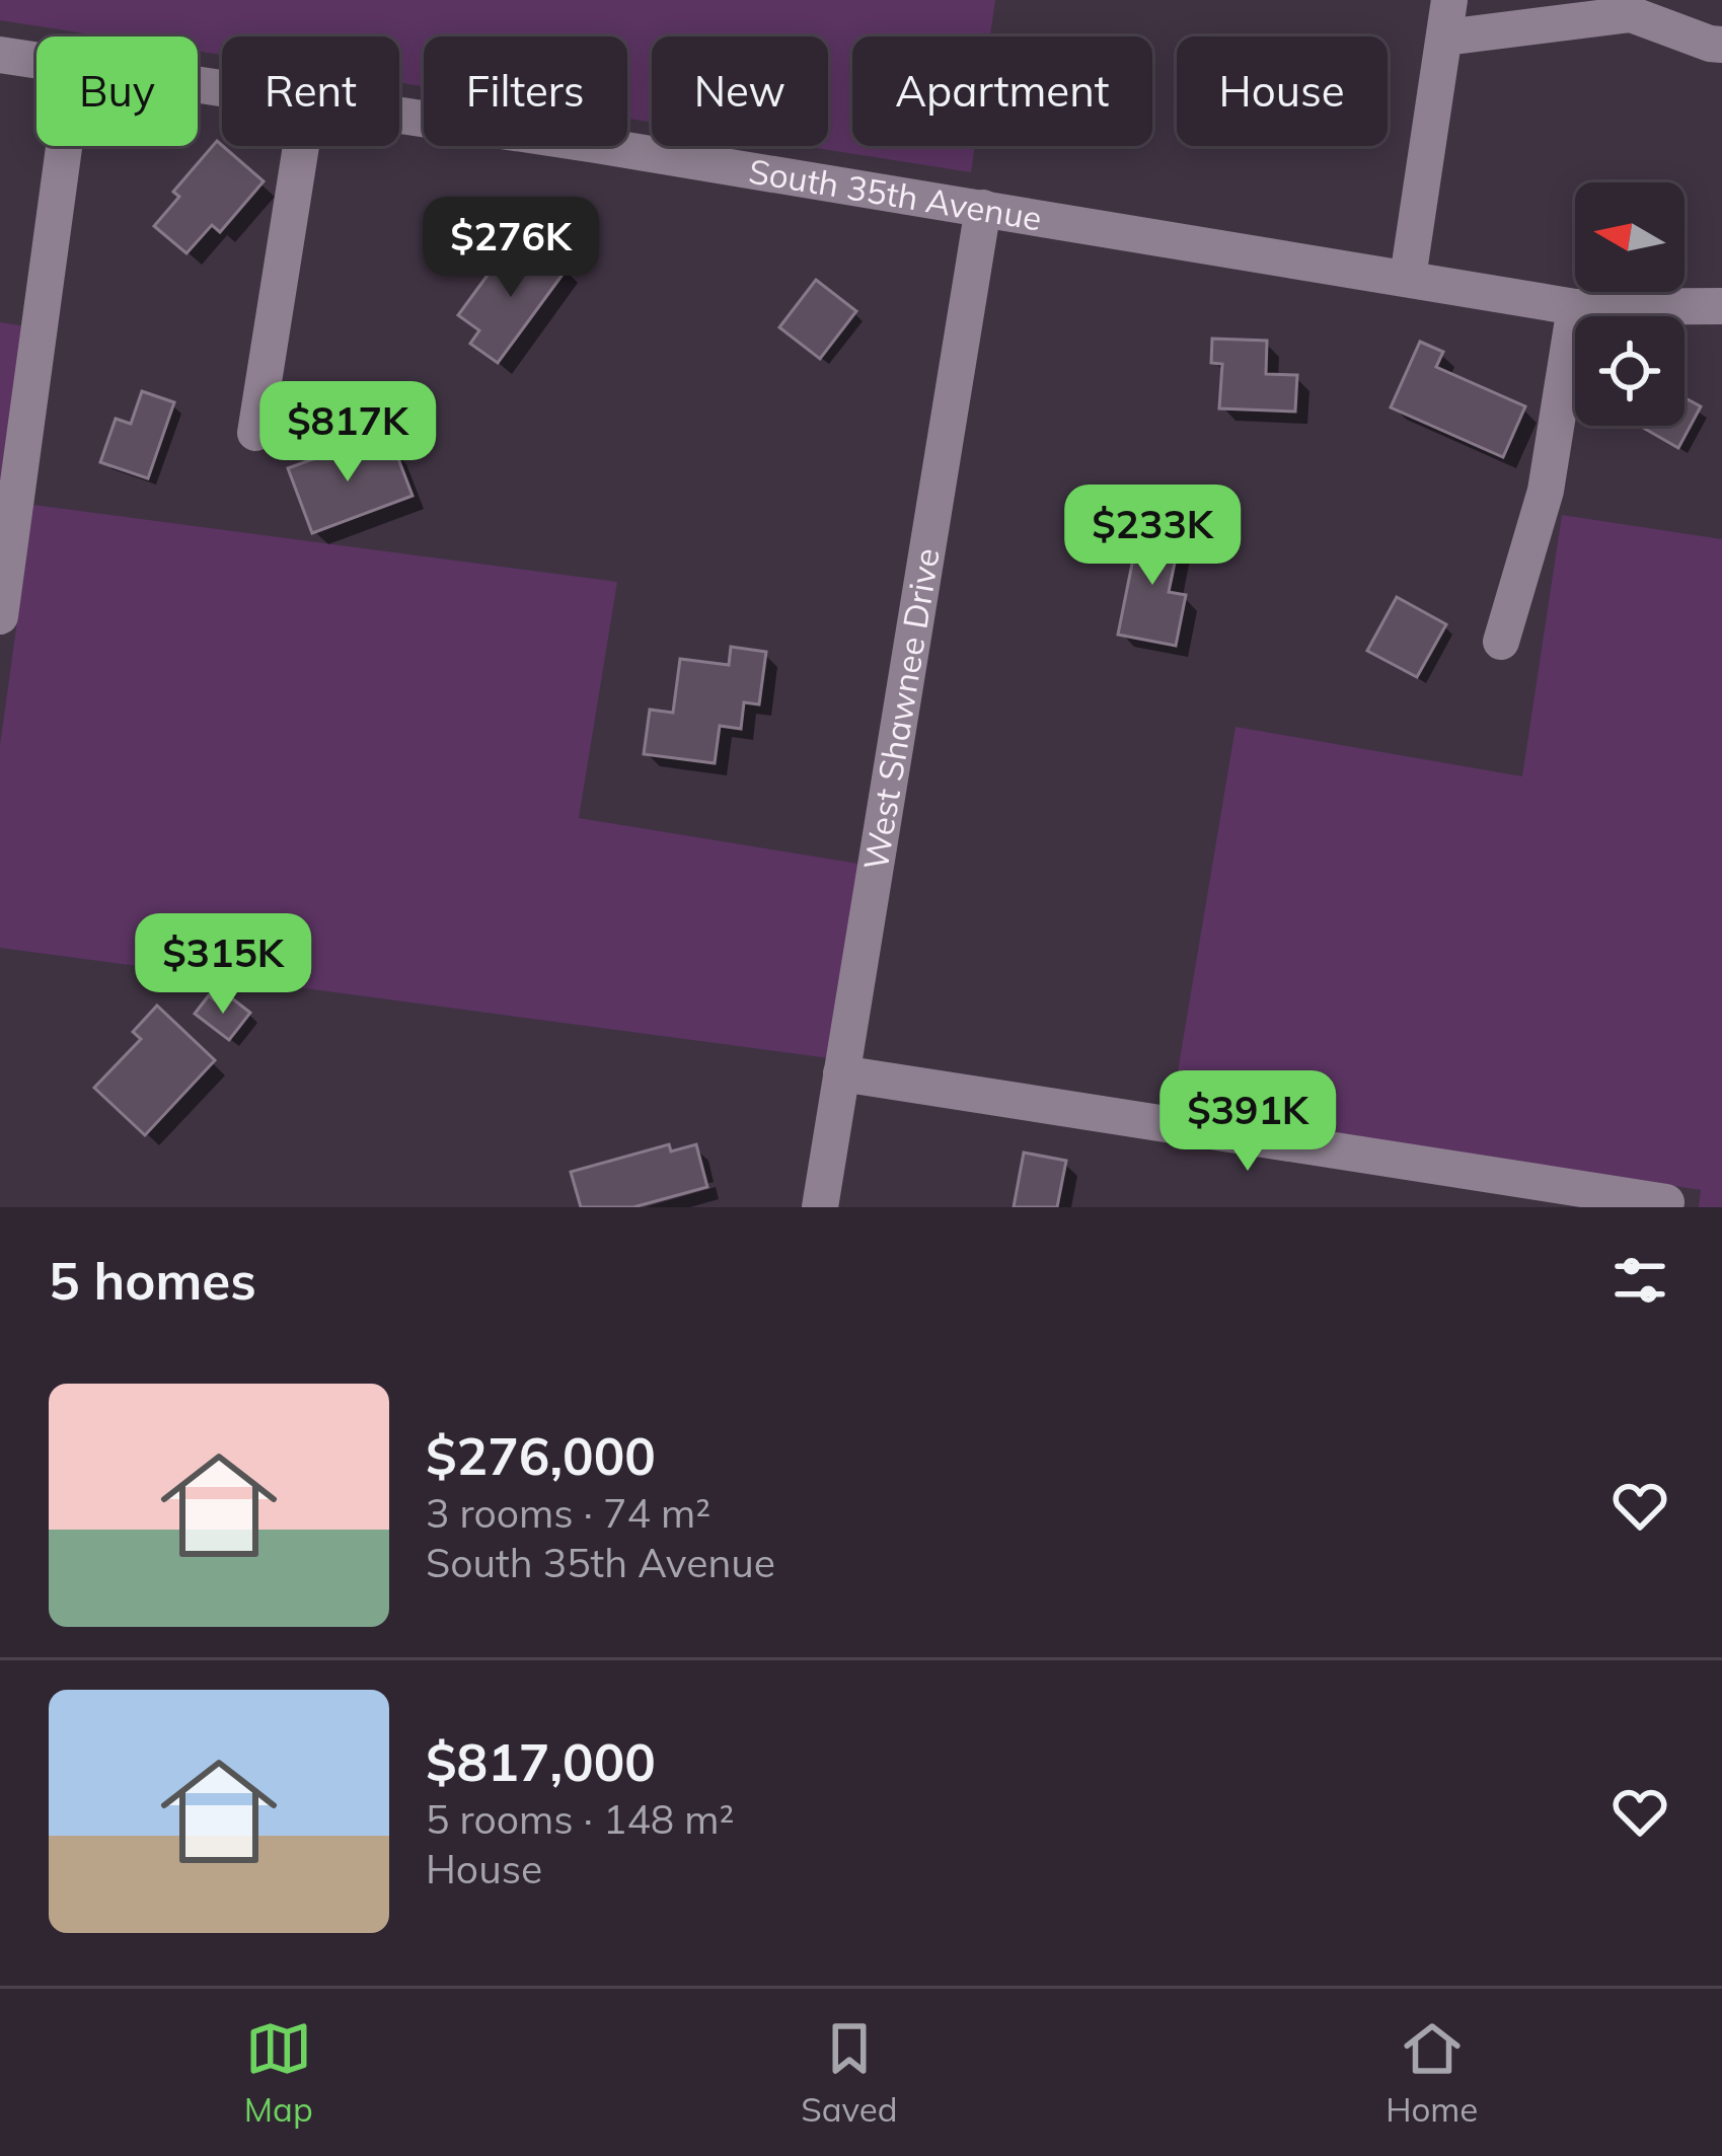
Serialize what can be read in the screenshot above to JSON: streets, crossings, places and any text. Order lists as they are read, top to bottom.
{
  "streets": {
    "street": ["South 35th Avenue", "West Shawnee Drive"]
  },
  "crossings": [
    ["South 35th Avenue", "West Shawnee Drive"]
  ],
  "north": "left",
  "page": {
    "chip": [
      "Buy",
      "Rent",
      "Filters",
      "New",
      "Apartment",
      "House"
    ],
    "price": [
      "$276K",
      "$817K",
      "$233K",
      "$315K",
      "$391K"
    ],
    "heading": "5 homes",
    "list": [
      {
        "name": "$276,000",
        "note": "3 rooms · 74 m² · South 35th Avenue"
      },
      {
        "name": "$817,000",
        "note": "5 rooms · 148 m² · House"
      }
    ],
    "tabs": ["Map", "Saved", "Home"]
  }
}
